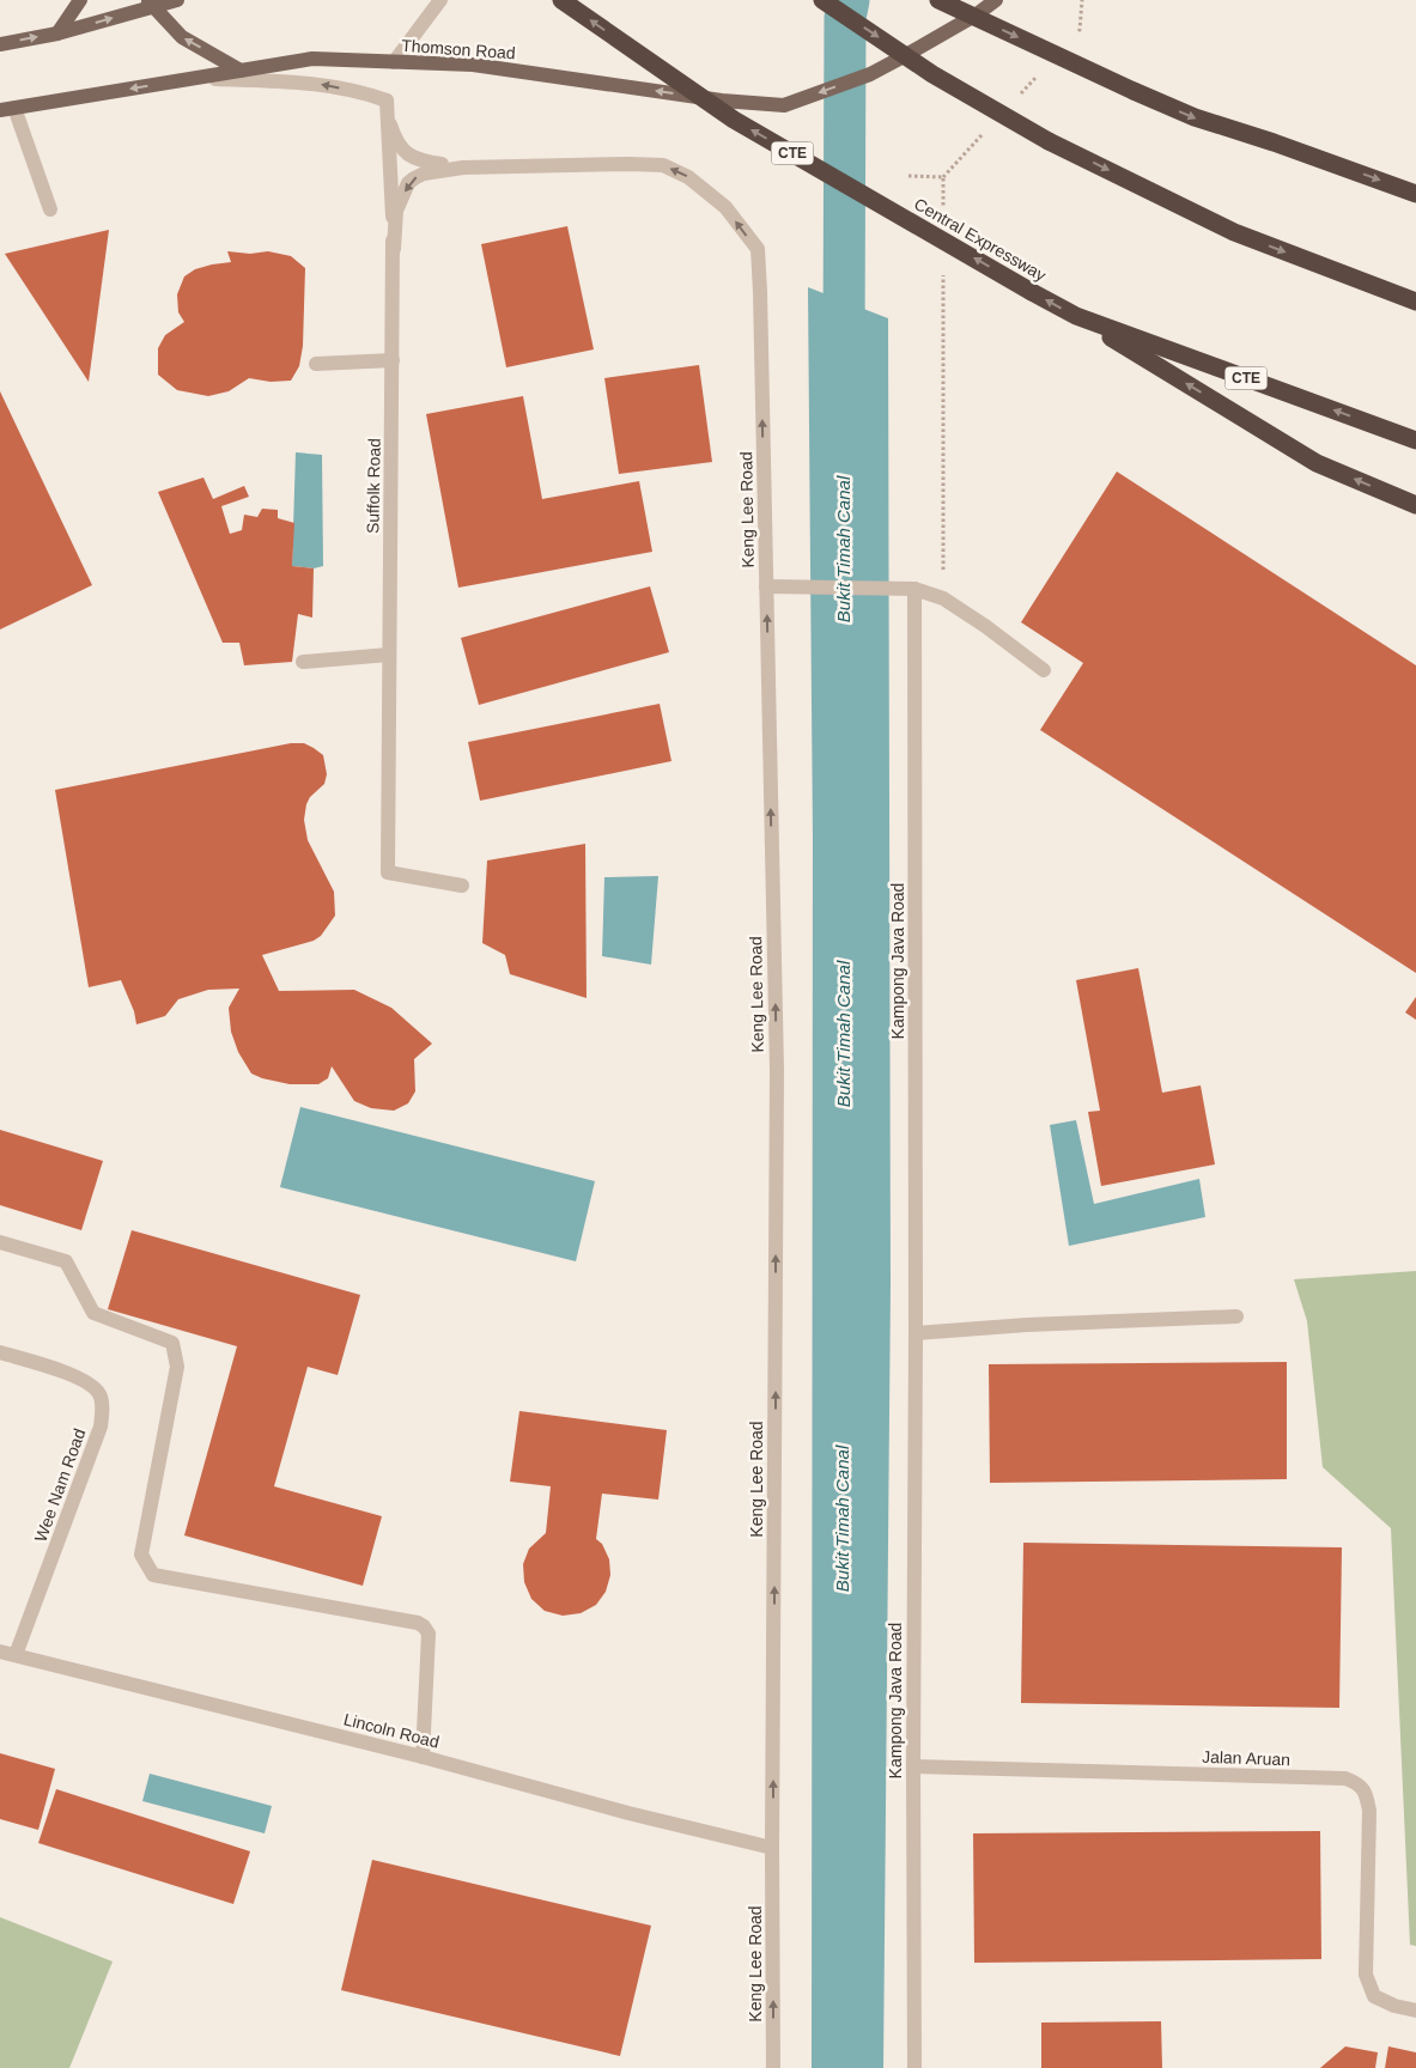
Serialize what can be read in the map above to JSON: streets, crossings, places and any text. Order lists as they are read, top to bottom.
{
  "streets": {
    "highway": ["CTE", "Central Expressway"],
    "main road": ["Thomson Road"],
    "street": [
      "Suffolk Road",
      "Keng Lee Road",
      "Kampong Java Road",
      "Wee Nam Road",
      "Lincoln Road",
      "Jalan Aruan"
    ]
  },
  "crossings": [
    ["Suffolk Road", "Keng Lee Road"],
    ["Keng Lee Road", "Lincoln Road"],
    ["Kampong Java Road", "Jalan Aruan"],
    ["Wee Nam Road", "Lincoln Road"]
  ],
  "one_way": ["Thomson Road", "Keng Lee Road"],
  "water": ["Bukit Timah Canal"]
}
